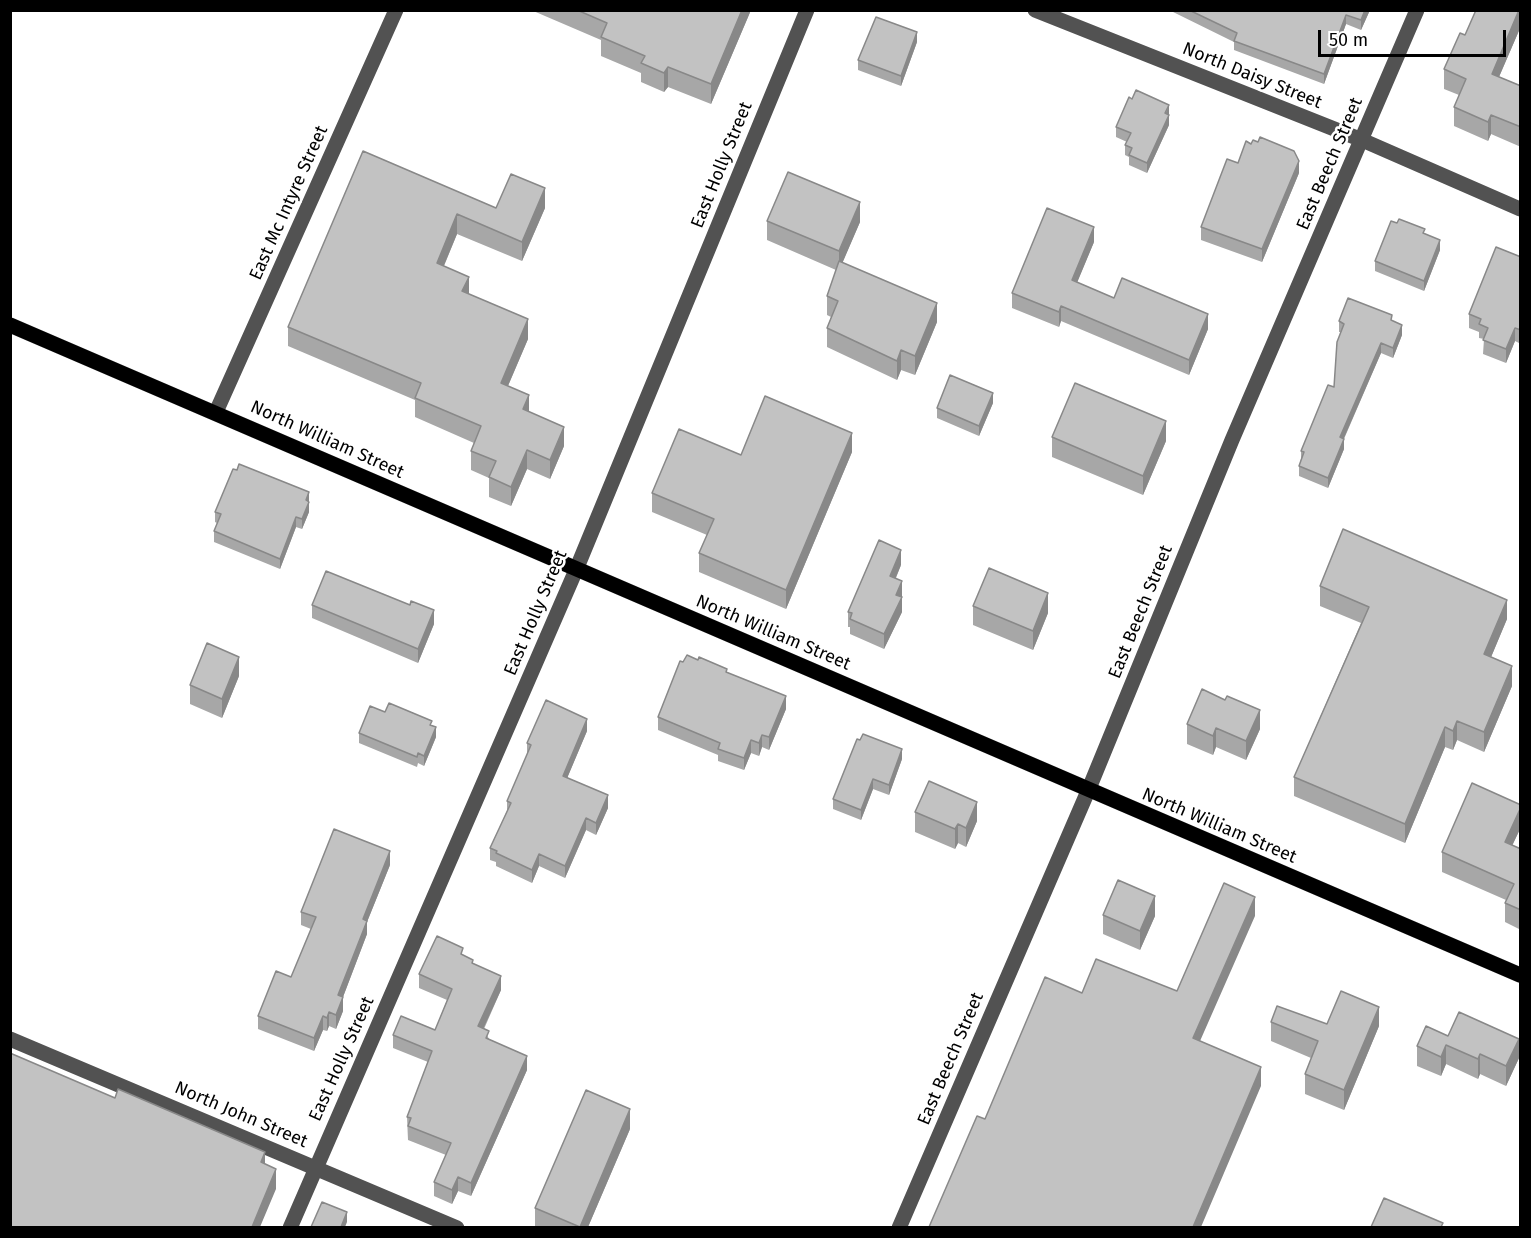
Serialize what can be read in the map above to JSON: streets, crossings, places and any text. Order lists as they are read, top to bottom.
{
  "streets": {
    "main road": ["North William Street"],
    "street": [
      "North Daisy Street",
      "East Beech Street",
      "East Holly Street",
      "East Mc Intyre Street",
      "North John Street"
    ]
  },
  "crossings": [
    ["North Daisy Street", "East Beech Street"],
    ["East Beech Street", "North William Street"],
    ["East Holly Street", "North William Street"],
    ["East Holly Street", "North John Street"],
    ["East Mc Intyre Street", "North William Street"]
  ],
  "scale_bar": "50 m"
}
